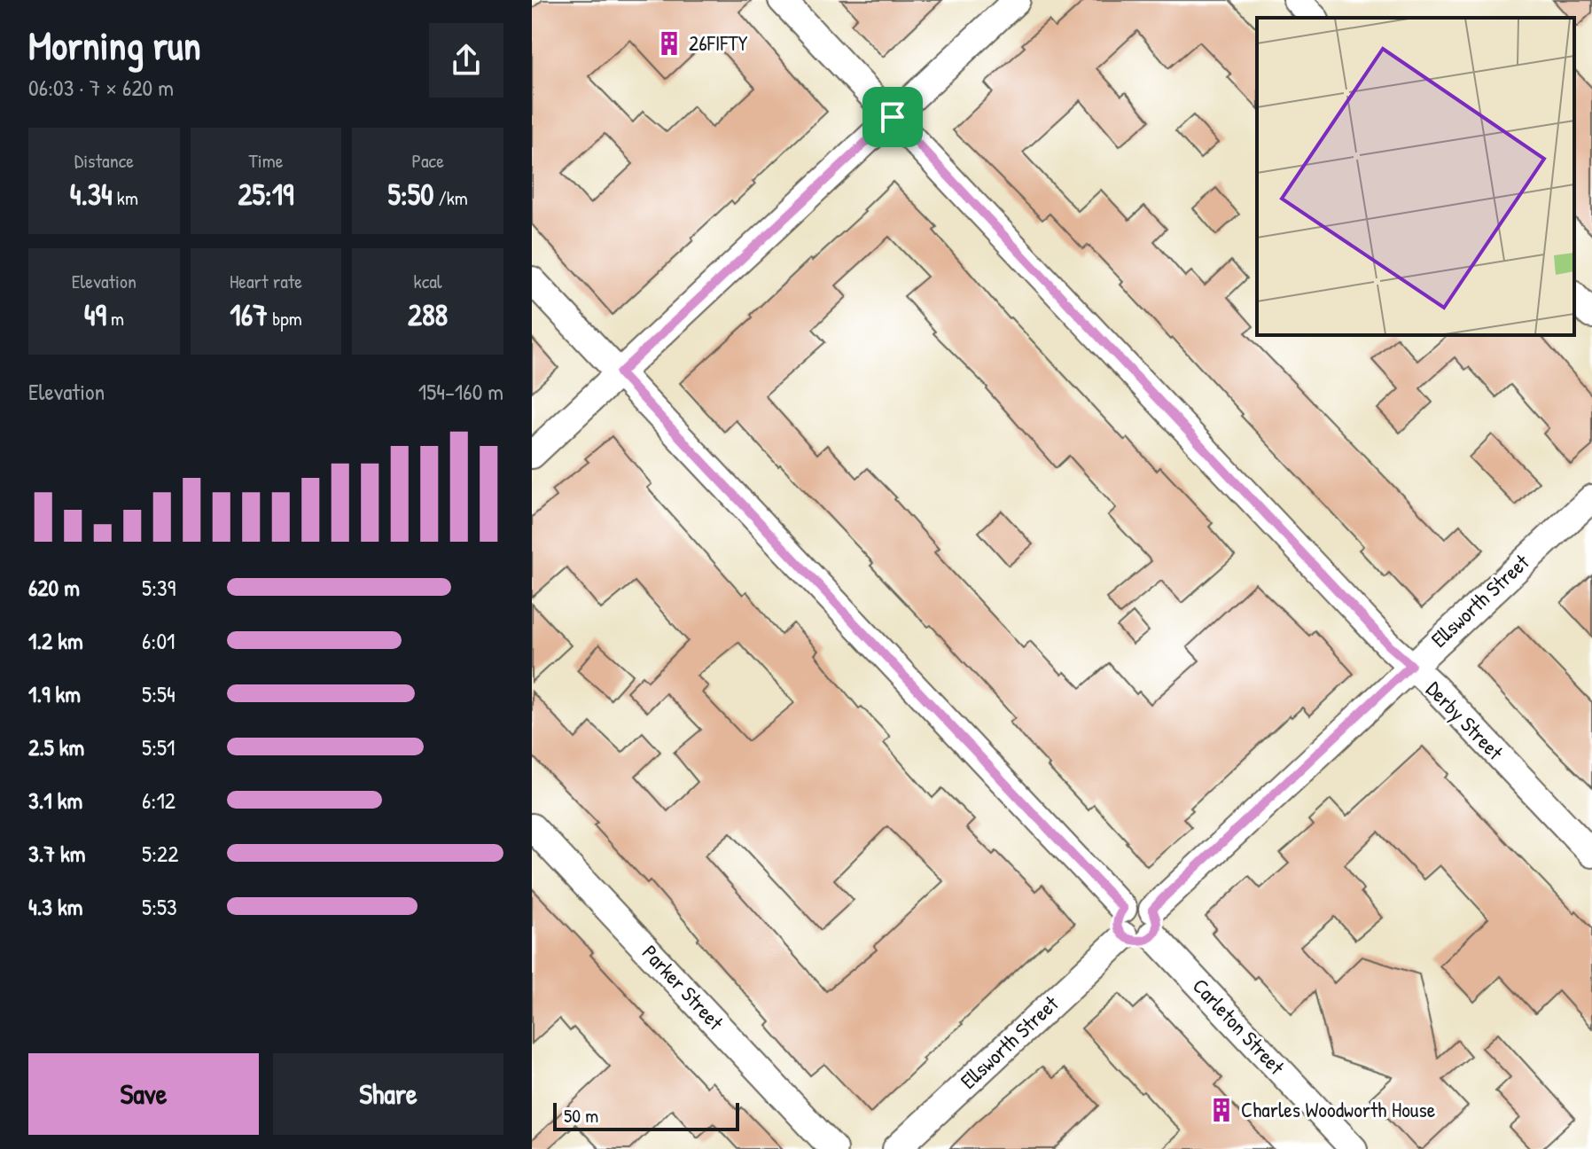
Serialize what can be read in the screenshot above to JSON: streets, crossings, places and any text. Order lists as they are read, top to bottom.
{
  "streets": {
    "street": [
      "Ellsworth Street",
      "Derby Street",
      "Parker Street",
      "Carleton Street"
    ]
  },
  "crossings": [
    ["Ellsworth Street", "Derby Street"],
    ["Ellsworth Street", "Carleton Street"]
  ],
  "places": {
    "building": ["26FIFTY", "Charles Woodworth House"]
  },
  "scale_bar": "50 m",
  "page": {
    "heading": ["Morning run", "06:03 · 7 × 620 m"],
    "stats": [
      ["Distance", "4.34 km"],
      ["Time", "25:19"],
      ["Pace", "5:50 /km"],
      ["Elevation", "49 m"],
      ["Heart rate", "167 bpm"],
      ["kcal", "288"]
    ],
    "chart": ["Elevation", "154–160 m"],
    "list": [
      {
        "name": "620 m",
        "note": "5:39"
      },
      {
        "name": "1.2 km",
        "note": "6:01"
      },
      {
        "name": "1.9 km",
        "note": "5:54"
      },
      {
        "name": "2.5 km",
        "note": "5:51"
      },
      {
        "name": "3.1 km",
        "note": "6:12"
      },
      {
        "name": "3.7 km",
        "note": "5:22"
      },
      {
        "name": "4.3 km",
        "note": "5:53"
      }
    ],
    "buttons": ["Save", "Share"],
    "scale": "50 m"
  }
}
